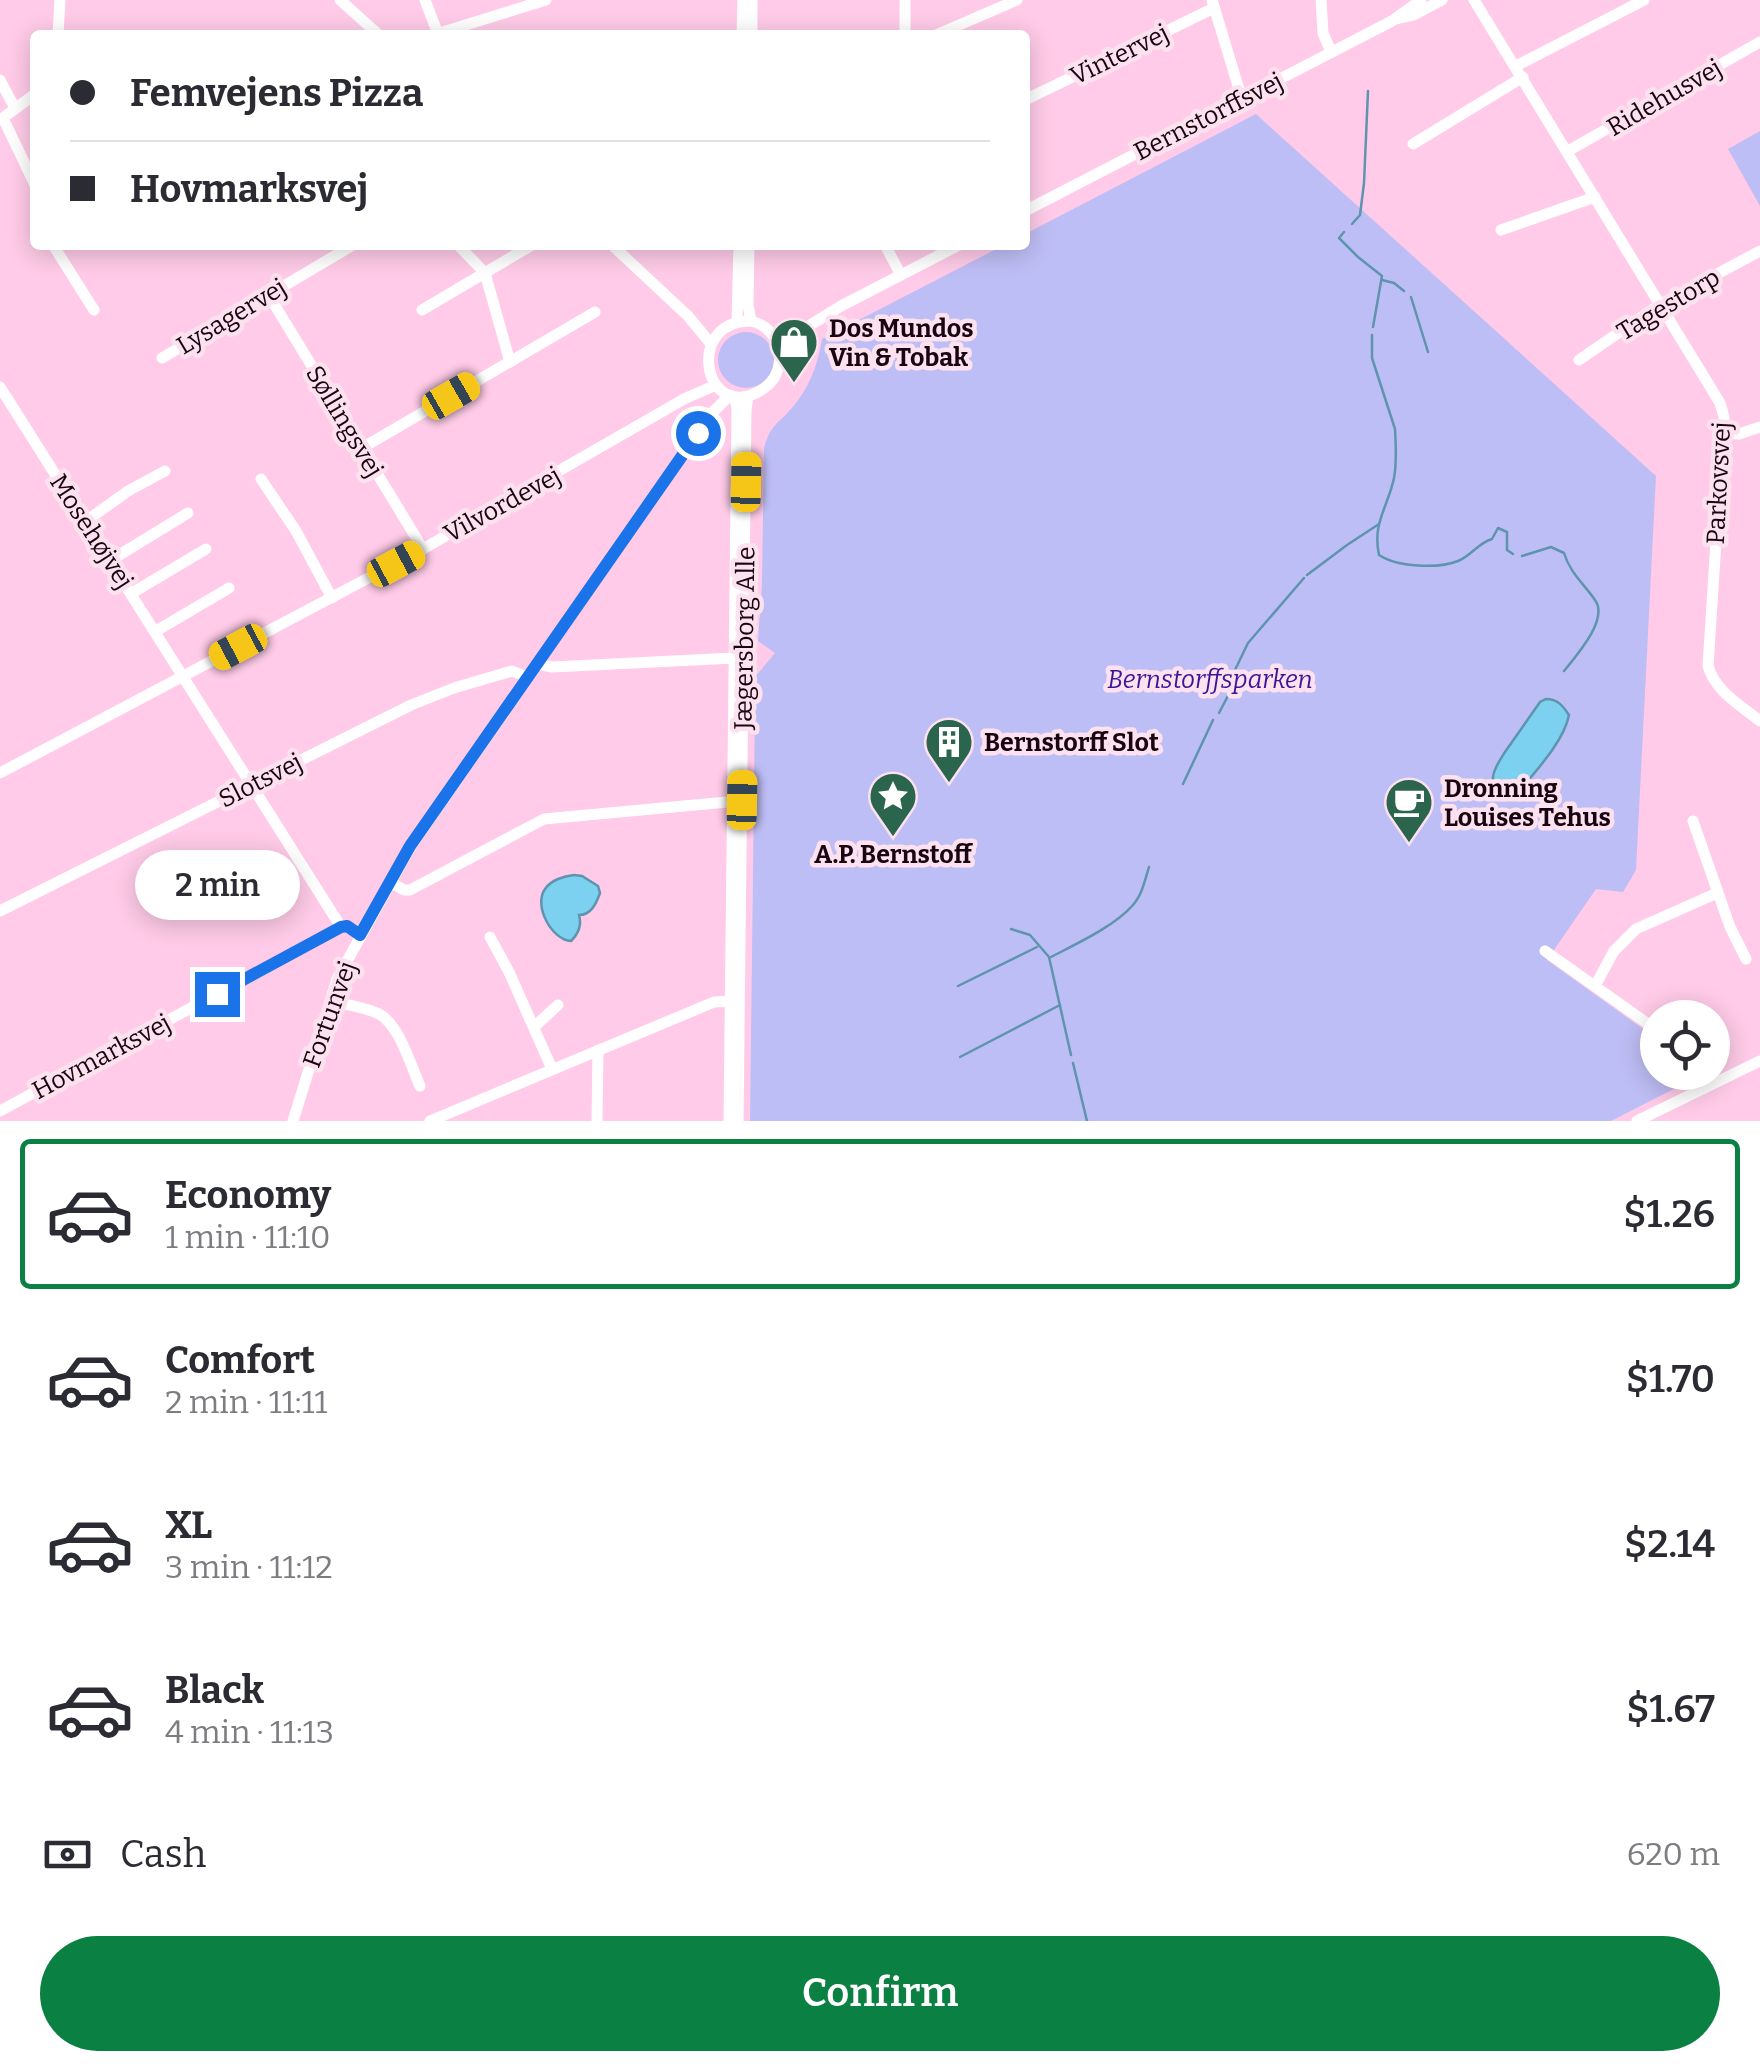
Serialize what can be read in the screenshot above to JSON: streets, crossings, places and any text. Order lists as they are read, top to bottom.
{
  "streets": {
    "street": [
      "Vintervej",
      "Ridehusvej",
      "Bernstorffsvej",
      "Tagestorp",
      "Lysagervej",
      "Søllingsvej",
      "Parkovsvej",
      "Vilvordevej",
      "Mosehøjvej",
      "Jægersborg Alle",
      "Slotsvej",
      "Fortunvej",
      "Hovmarksvej"
    ]
  },
  "crossings": [
    ["Ridehusvej", "Parkovsvej"],
    ["Tagestorp", "Parkovsvej"],
    ["Lysagervej", "Søllingsvej"],
    ["Søllingsvej", "Vilvordevej"],
    ["Vilvordevej", "Mosehøjvej"],
    ["Vilvordevej", "Jægersborg Alle"],
    ["Vilvordevej", "Fortunvej"],
    ["Mosehøjvej", "Slotsvej"],
    ["Mosehøjvej", "Hovmarksvej"],
    ["Jægersborg Alle", "Fortunvej"],
    ["Slotsvej", "Fortunvej"]
  ],
  "parks": ["Bernstorffsparken"],
  "places": {
    "shop": ["Dos Mundos Vin & Tobak"],
    "building": ["Bernstorff Slot"],
    "place": ["A.P. Bernstoff"],
    "cafe": ["Dronning Louises Tehus"]
  },
  "page": {
    "banner": ["Femvejens Pizza", "Hovmarksvej"],
    "bubble": "2 min",
    "list": [
      {
        "name": "Economy",
        "note": "1 min · 11:10",
        "value": "$1.26"
      },
      {
        "name": "Comfort",
        "note": "2 min · 11:11",
        "value": "$1.70"
      },
      {
        "name": "XL",
        "note": "3 min · 11:12",
        "value": "$2.14"
      },
      {
        "name": "Black",
        "note": "4 min · 11:13",
        "value": "$1.67"
      }
    ],
    "pay": ["Cash", "620 m"],
    "buttons": "Confirm"
  }
}
